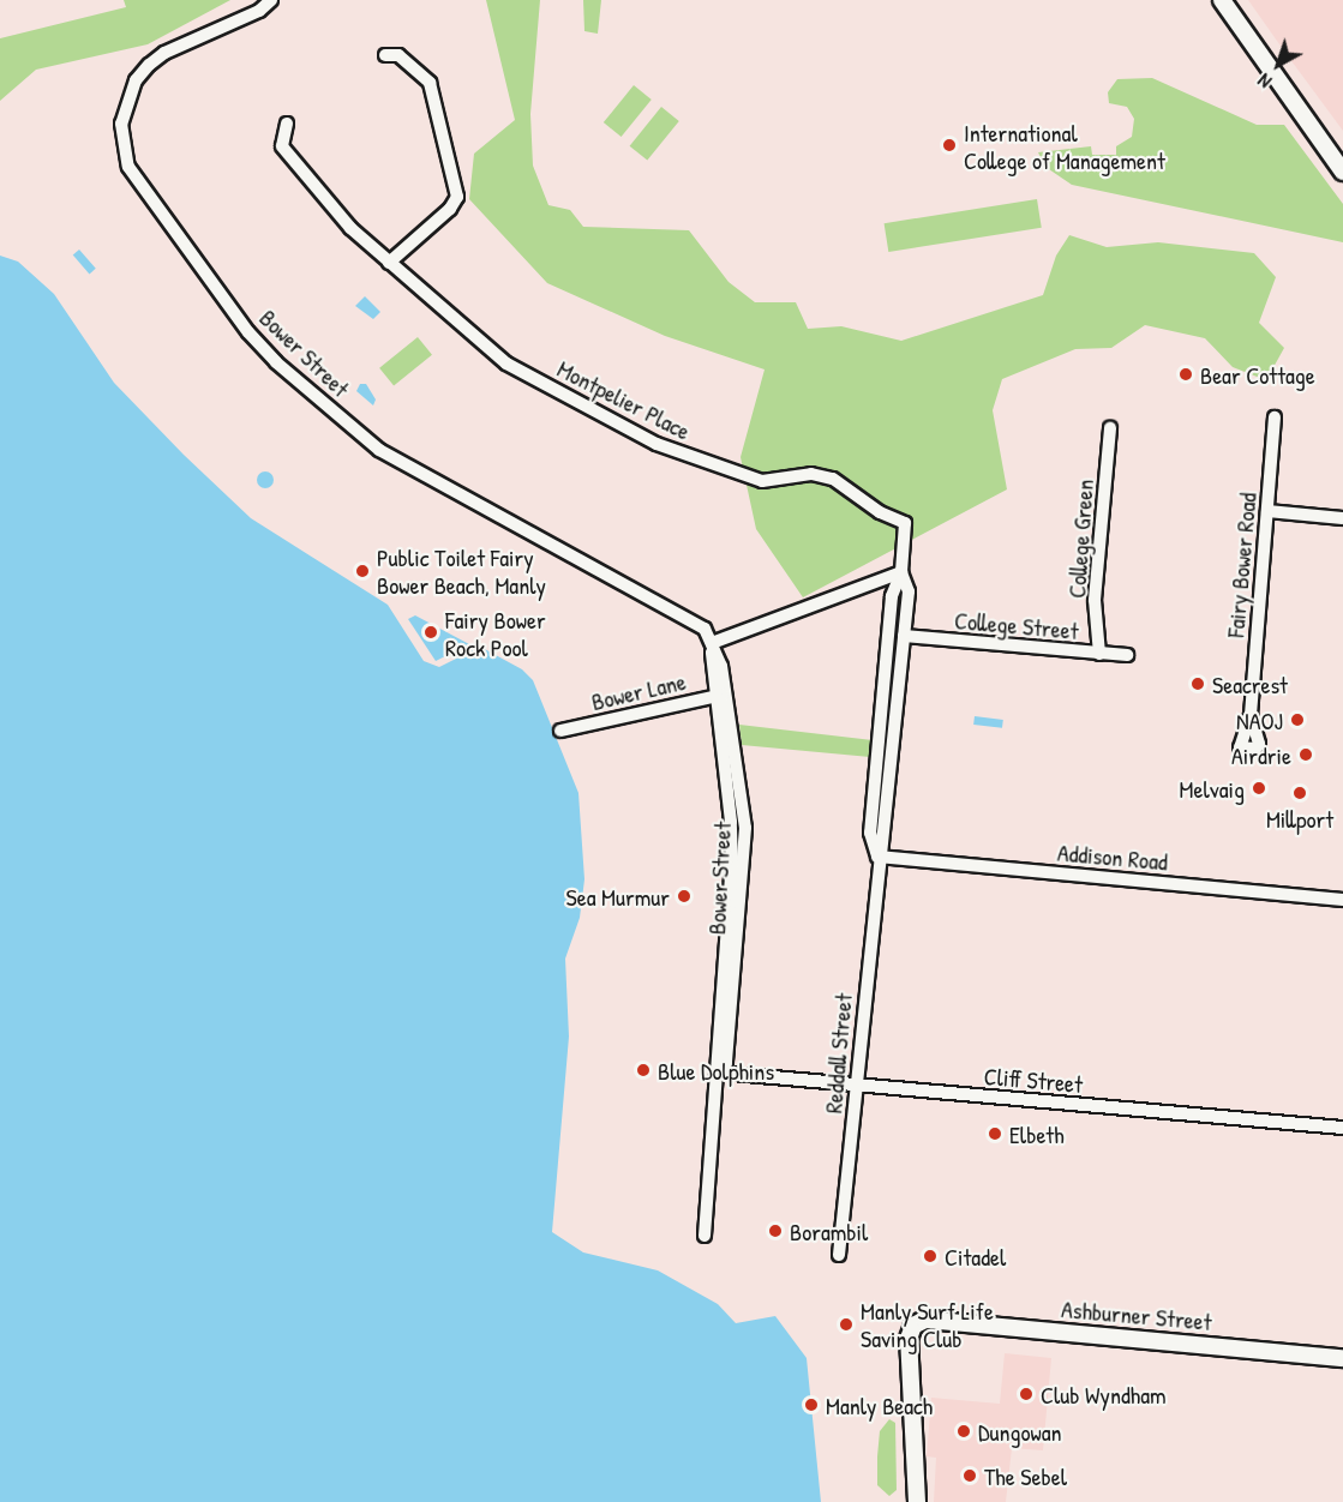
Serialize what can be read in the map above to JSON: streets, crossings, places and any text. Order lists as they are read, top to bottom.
{
  "streets": {
    "street": [
      "Bower Street",
      "Montpelier Place",
      "College Green",
      "Fairy Bower Road",
      "College Street",
      "Bower Lane",
      "Addison Road",
      "Reddall Street",
      "Cliff Street",
      "Ashburner Street"
    ]
  },
  "crossings": [
    ["Bower Street", "Bower Lane"],
    ["Bower Street", "Cliff Street"],
    ["Montpelier Place", "Reddall Street"],
    ["College Green", "College Street"],
    ["College Street", "Reddall Street"],
    ["Addison Road", "Reddall Street"],
    ["Reddall Street", "Cliff Street"]
  ],
  "places": [
    "International College of Management",
    "Bear Cottage",
    "Public Toilet Fairy Bower Beach, Manly",
    "Fairy Bower Rock Pool",
    "Seacrest",
    "NAOJ",
    "Airdrie",
    "Melvaig",
    "Millport",
    "Sea Murmur",
    "Blue Dolphins",
    "Elbeth",
    "Borambil",
    "Citadel",
    "Manly Surf Life Saving Club",
    "Club Wyndham",
    "Manly Beach",
    "Dungowan",
    "The Sebel"
  ],
  "north": "bottom left"
}
